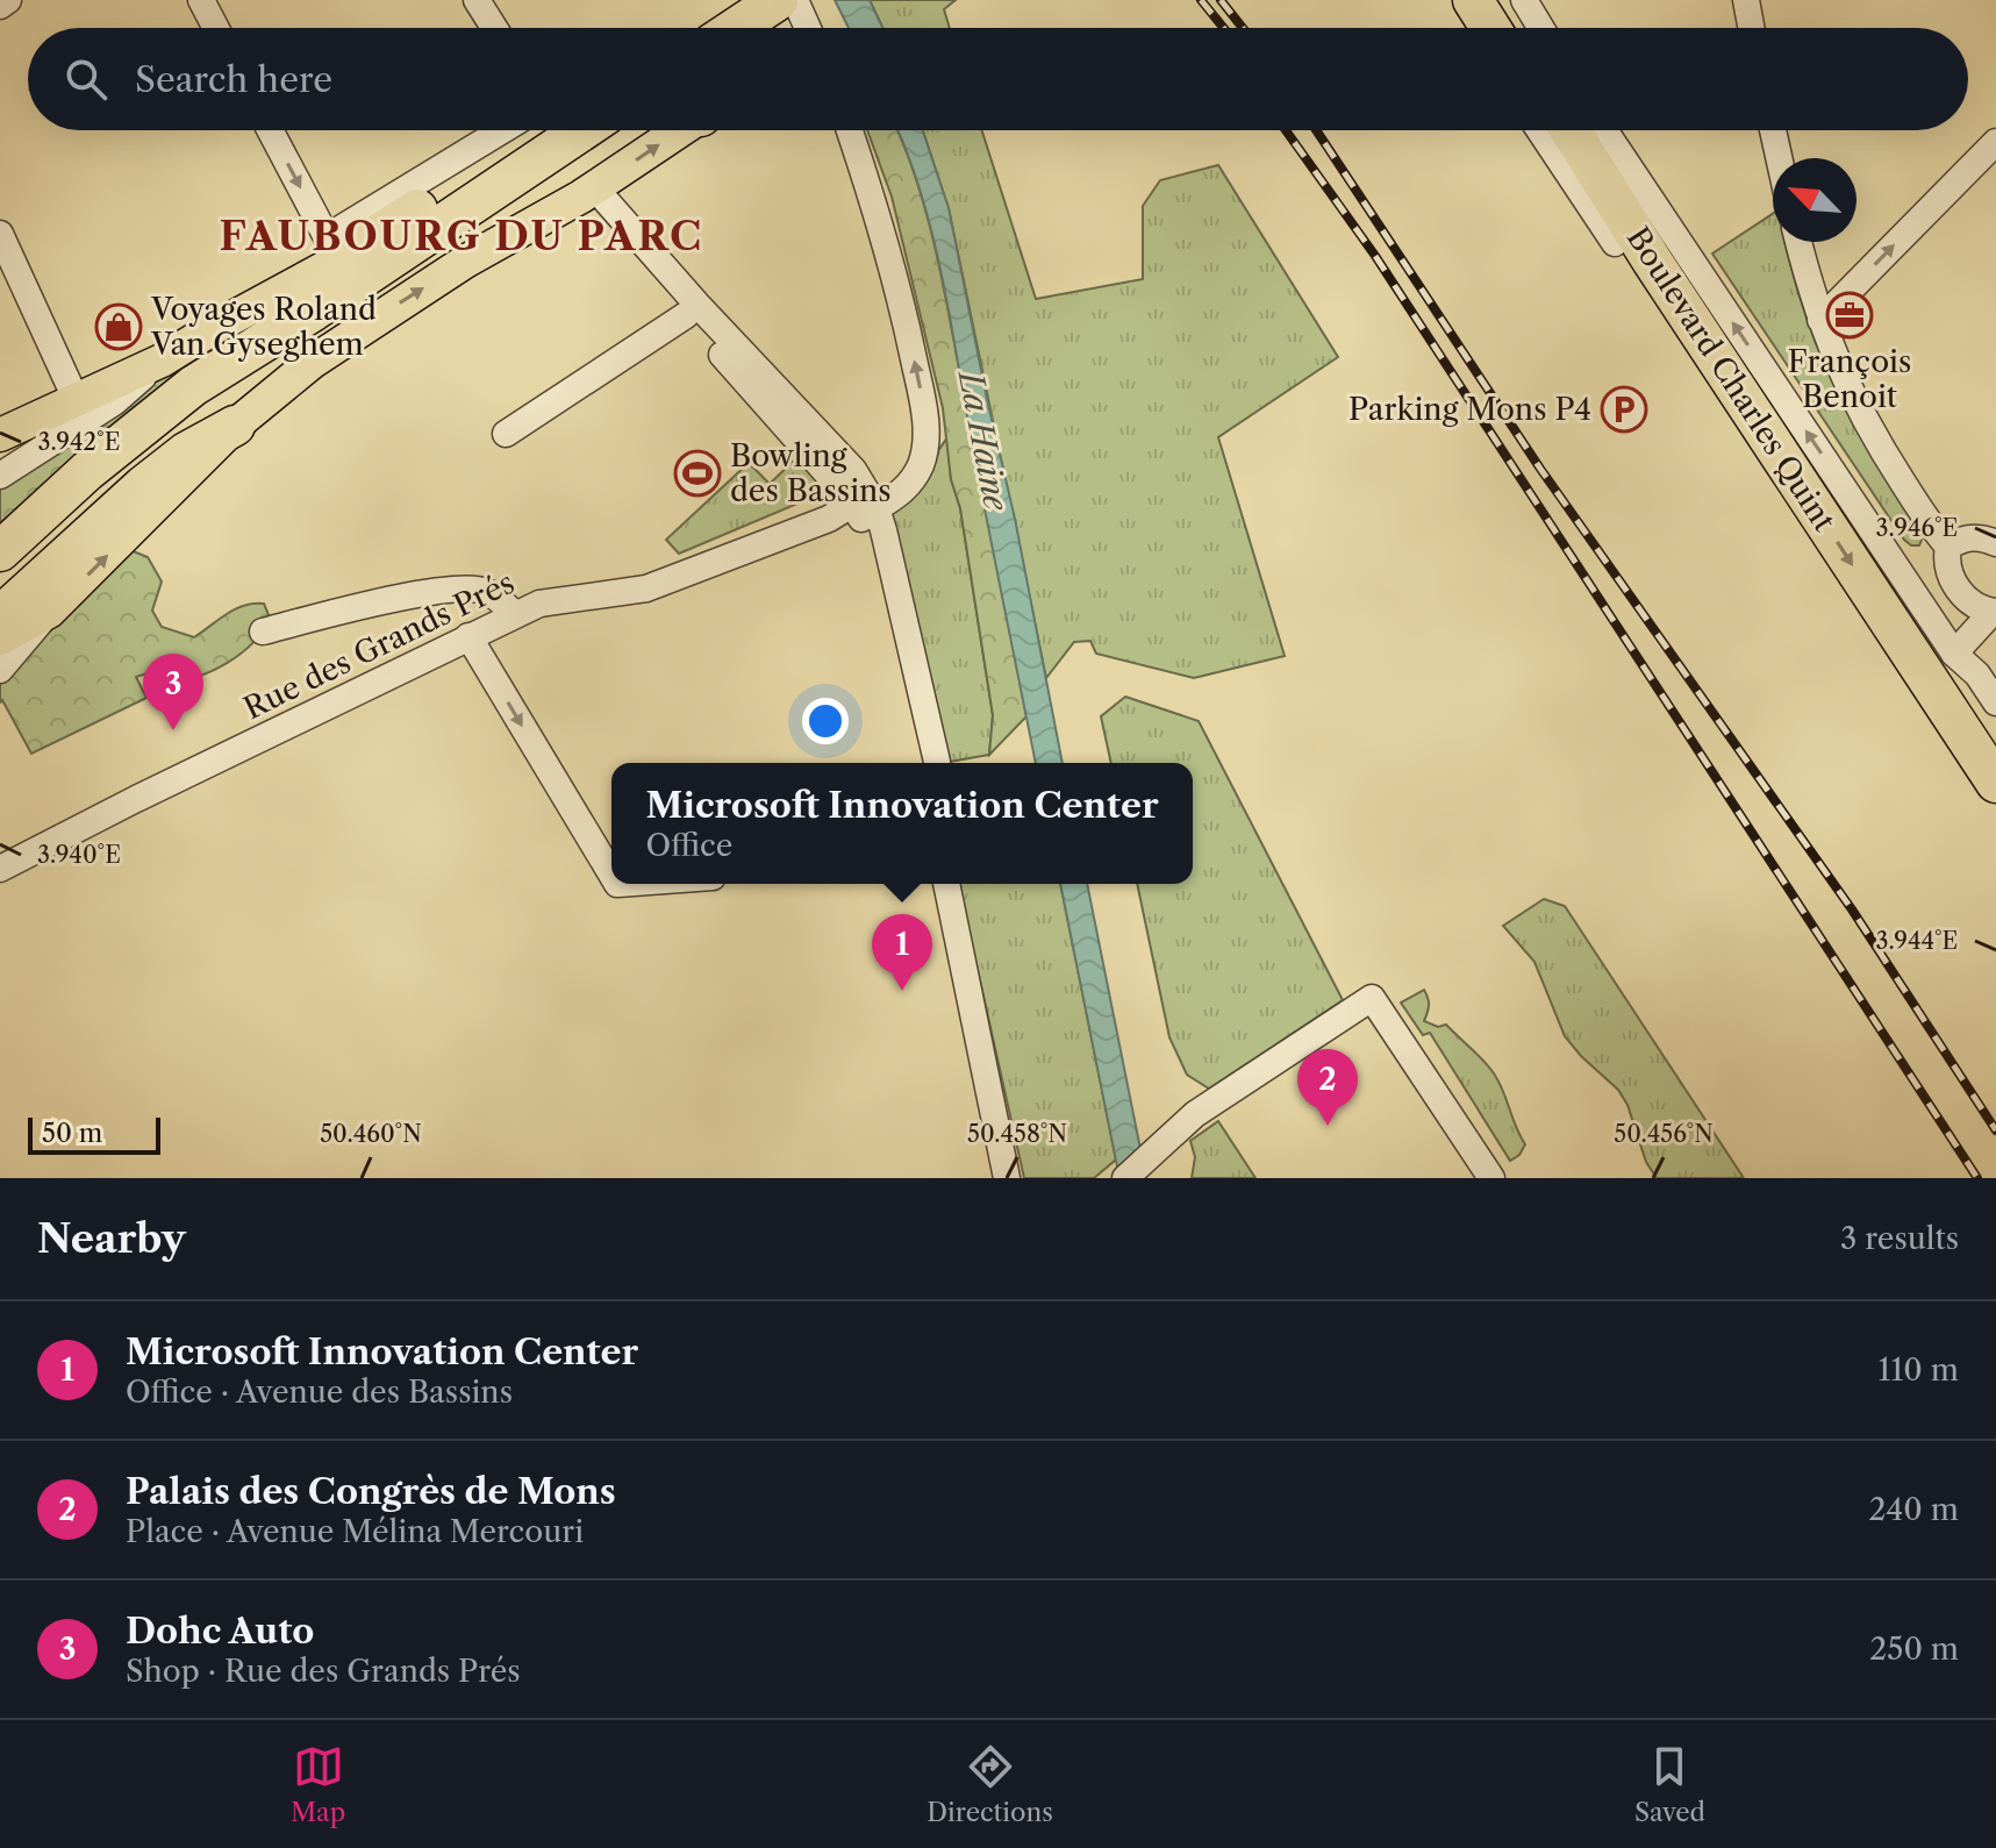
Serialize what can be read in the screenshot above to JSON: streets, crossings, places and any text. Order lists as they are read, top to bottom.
{
  "streets": {
    "highway": ["Boulevard Charles Quint"],
    "street": ["Rue des Grands Prés"]
  },
  "districts": ["FAUBOURG DU PARC"],
  "water": ["La Haine"],
  "places": {
    "office": ["François Benoit"],
    "shop": ["Voyages Roland Van Gyseghem"],
    "parking": ["Parking Mons P4"],
    "sports": ["Bowling des Bassins"]
  },
  "scale_bar": "50 m",
  "north": "top left",
  "page": {
    "search": "Search here",
    "pins": ["3", "1", "2"],
    "popup": ["Microsoft Innovation Center", "Office"],
    "scale": "50 m",
    "heading": ["Nearby", "3 results"],
    "list": [
      {
        "mark": "1",
        "name": "Microsoft Innovation Center",
        "note": "Office · Avenue des Bassins",
        "value": "110 m"
      },
      {
        "mark": "2",
        "name": "Palais des Congrès de Mons",
        "note": "Place · Avenue Mélina Mercouri",
        "value": "240 m"
      },
      {
        "mark": "3",
        "name": "Dohc Auto",
        "note": "Shop · Rue des Grands Prés",
        "value": "250 m"
      }
    ],
    "nav": ["Map", "Directions", "Saved"]
  },
  "coordinates": [
    "3.942°E",
    "3.946°E",
    "3.940°E",
    "3.944°E",
    "50.460°N",
    "50.458°N",
    "50.456°N"
  ]
}
